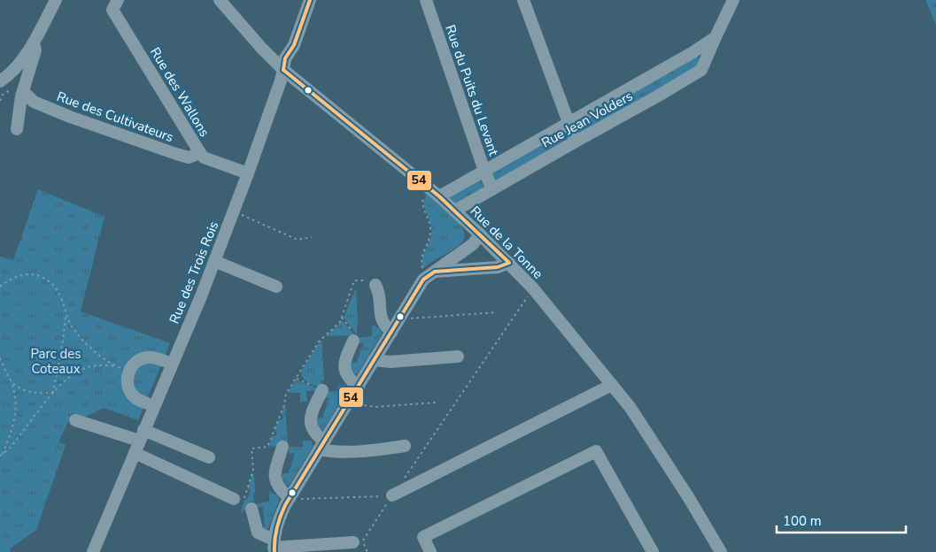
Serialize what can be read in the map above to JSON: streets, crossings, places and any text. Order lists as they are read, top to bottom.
{
  "streets": {
    "street": [
      "Rue du Puits du Levant",
      "Rue des Wallons",
      "Rue des Cultivateurs",
      "Rue Jean Volders",
      "Rue de la Tonne",
      "Rue des Trois Rois"
    ]
  },
  "crossings": [
    ["Rue du Puits du Levant", "Rue Jean Volders"],
    ["Rue des Wallons", "Rue des Cultivateurs"],
    ["Rue des Wallons", "Rue des Trois Rois"],
    ["Rue Jean Volders", "Rue de la Tonne"],
    ["Rue de la Tonne", "Rue des Trois Rois"]
  ],
  "parks": ["Parc des Coteaux"],
  "lines": ["transit line 54"],
  "scale_bar": "100 m"
}
